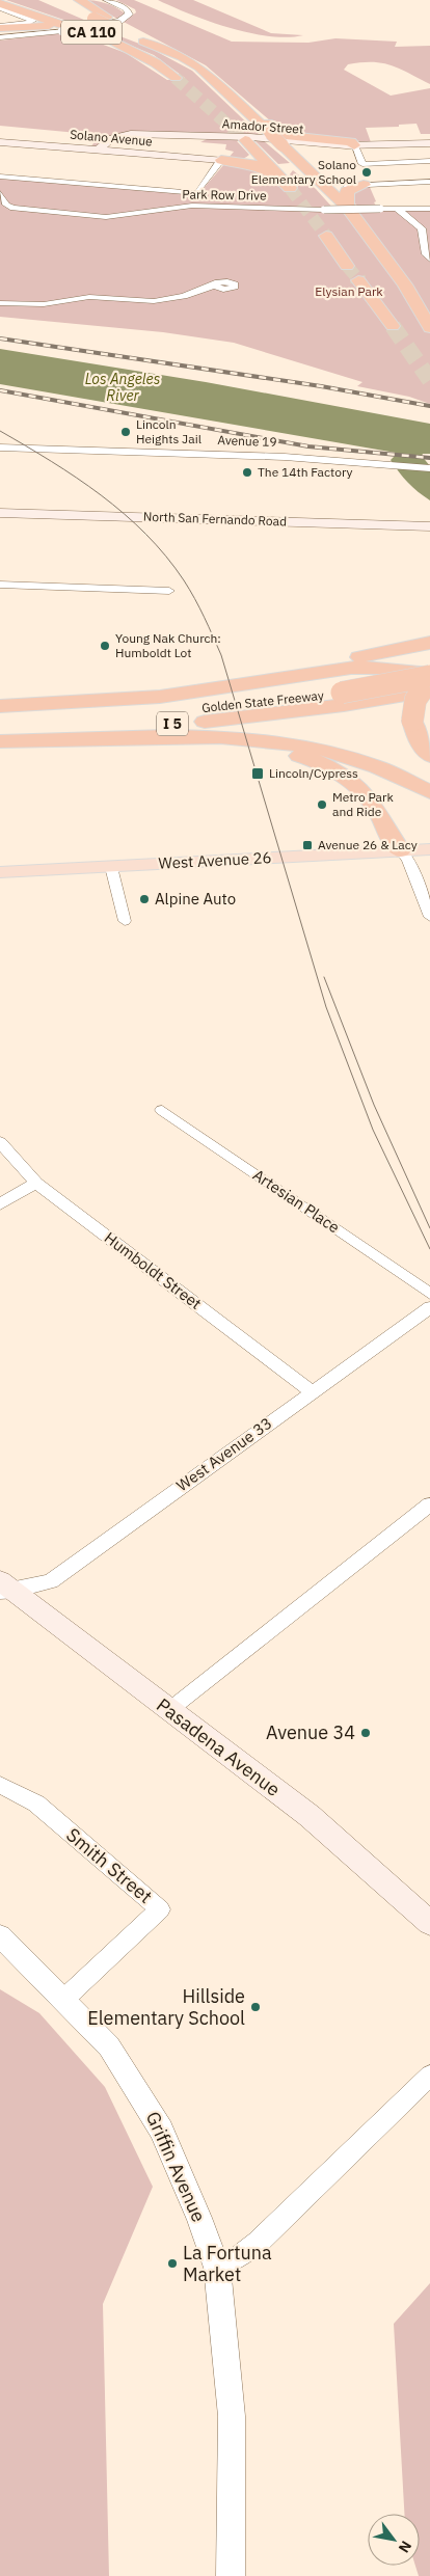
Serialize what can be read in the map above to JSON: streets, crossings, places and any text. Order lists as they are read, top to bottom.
{
  "streets": {
    "highway": ["CA 110", "Golden State Freeway", "I 5"],
    "main road": [
      "Amador Street",
      "Solano Avenue",
      "North San Fernando Road",
      "West Avenue 26",
      "Pasadena Avenue"
    ],
    "street": [
      "Park Row Drive",
      "Avenue 19",
      "Artesian Place",
      "Humboldt Street",
      "West Avenue 33",
      "Smith Street",
      "Griffin Avenue"
    ]
  },
  "crossings": [
    ["Amador Street", "Solano Avenue"],
    ["Humboldt Street", "West Avenue 33"],
    ["West Avenue 33", "Pasadena Avenue"],
    ["Smith Street", "Griffin Avenue"]
  ],
  "water": ["Los Angeles River"],
  "parks": ["Elysian Park"],
  "places": {
    "other": [
      "Solano Elementary School",
      "Lincoln Heights Jail",
      "The 14th Factory",
      "Young Nak Church: Humboldt Lot",
      "Metro Park and Ride",
      "Alpine Auto",
      "Avenue 34",
      "Hillside Elementary School",
      "La Fortuna Market"
    ],
    "transit": ["Lincoln/Cypress", "Avenue 26 & Lacy"]
  },
  "north": "bottom right"
}
